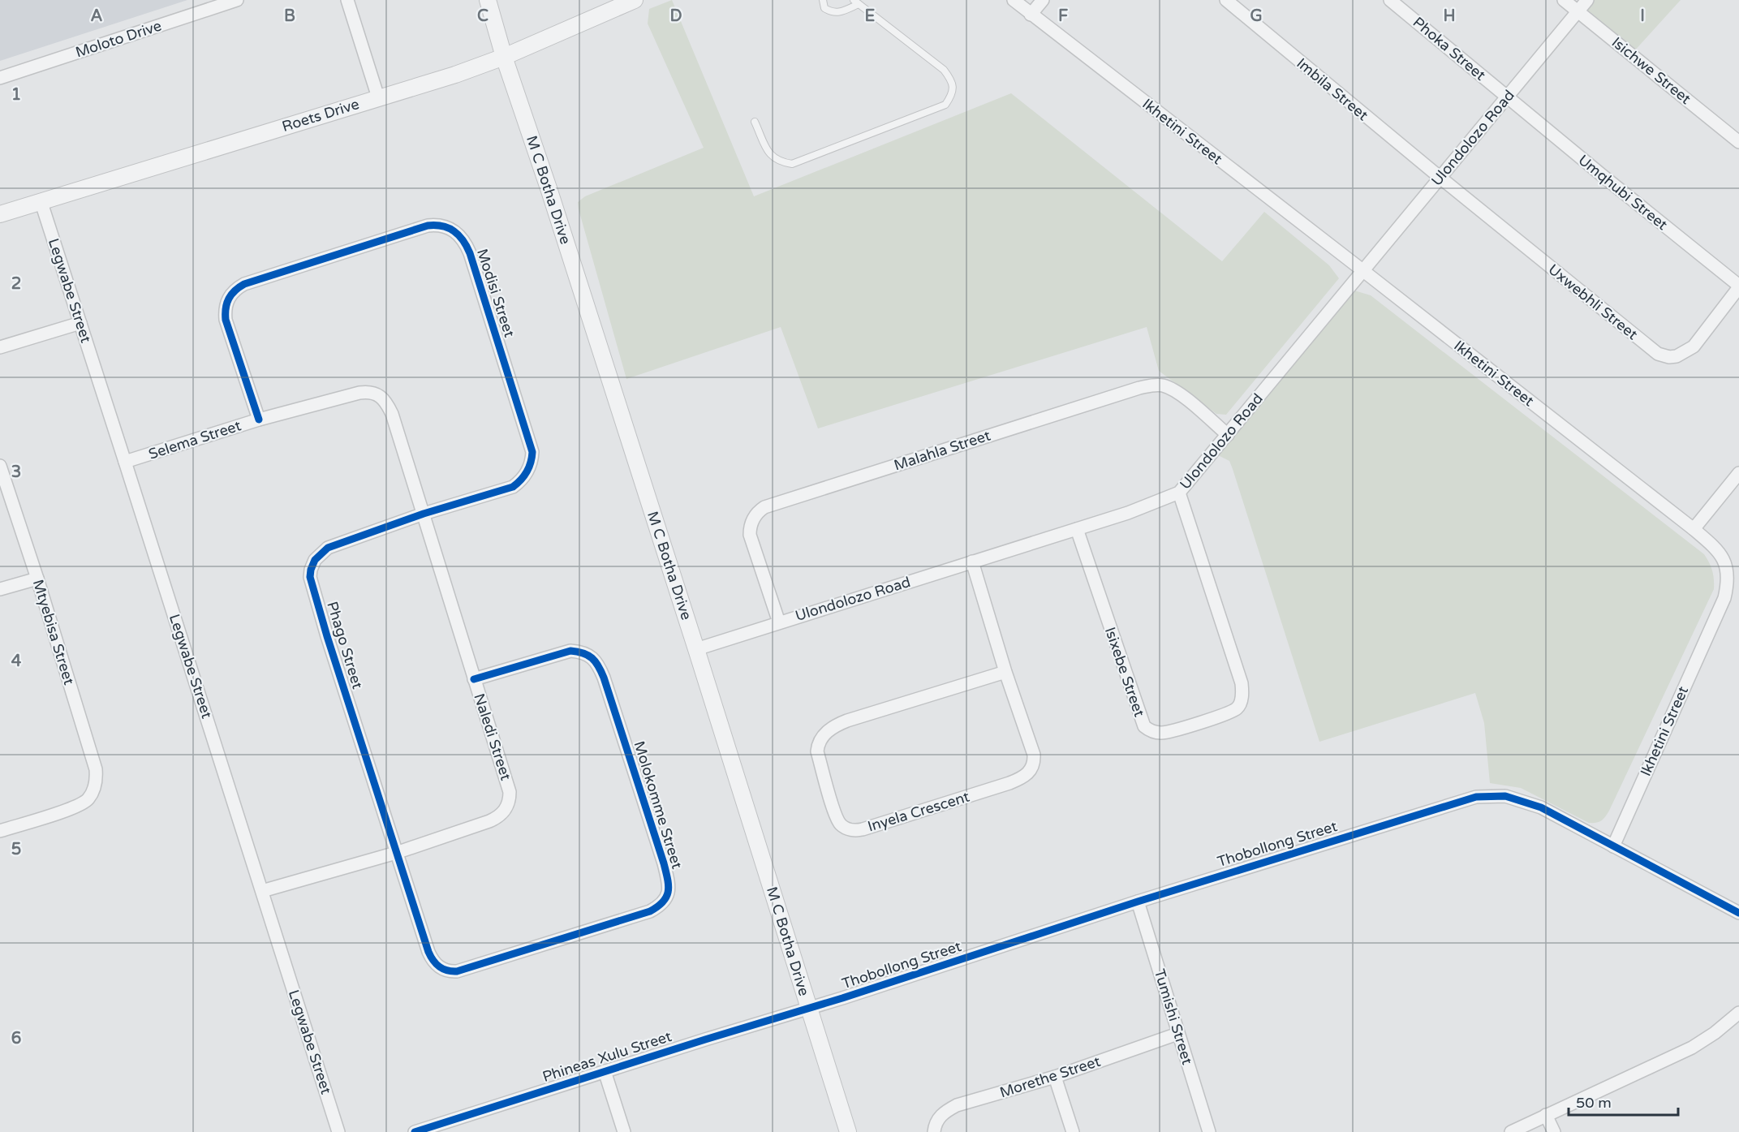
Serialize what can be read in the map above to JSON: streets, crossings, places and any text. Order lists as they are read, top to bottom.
{
  "streets": {
    "street": [
      "Moloto Drive",
      "Phoka Street",
      "Isichwe Street",
      "Imbila Street",
      "Roets Drive",
      "Ikhetini Street",
      "Ulondolozo Road",
      "M C Botha Drive",
      "Umqhubi Street",
      "Legwabe Street",
      "Modisi Street",
      "Uxwebhli Street",
      "Selema Street",
      "Malahla Street",
      "Mtyebisa Street",
      "Phago Street",
      "Isixebe Street",
      "Naledi Street",
      "Molokomme Street",
      "Inyela Crescent",
      "Thobollong Street",
      "Tumishi Street",
      "Phineas Xulu Street",
      "Morethe Street"
    ]
  },
  "crossings": [
    ["Phoka Street", "Ulondolozo Road"],
    ["Phoka Street", "Umqhubi Street"],
    ["Isichwe Street", "Ulondolozo Road"],
    ["Imbila Street", "Ulondolozo Road"],
    ["Imbila Street", "Uxwebhli Street"],
    ["Roets Drive", "M C Botha Drive"],
    ["Roets Drive", "Legwabe Street"],
    ["Ikhetini Street", "Ulondolozo Road"],
    ["Ikhetini Street", "Thobollong Street"],
    ["Ulondolozo Road", "M C Botha Drive"],
    ["Ulondolozo Road", "Umqhubi Street"],
    ["Ulondolozo Road", "Uxwebhli Street"],
    ["Ulondolozo Road", "Malahla Street"],
    ["Ulondolozo Road", "Isixebe Street"],
    ["Ulondolozo Road", "Inyela Crescent"],
    ["M C Botha Drive", "Thobollong Street"],
    ["M C Botha Drive", "Phineas Xulu Street"],
    ["Umqhubi Street", "Uxwebhli Street"],
    ["Legwabe Street", "Selema Street"],
    ["Legwabe Street", "Naledi Street"],
    ["Modisi Street", "Selema Street"],
    ["Modisi Street", "Phago Street"],
    ["Modisi Street", "Naledi Street"],
    ["Selema Street", "Naledi Street"],
    ["Phago Street", "Naledi Street"],
    ["Phago Street", "Molokomme Street"],
    ["Naledi Street", "Molokomme Street"],
    ["Thobollong Street", "Tumishi Street"],
    ["Thobollong Street", "Phineas Xulu Street"],
    ["Tumishi Street", "Morethe Street"]
  ],
  "scale_bar": "50 m",
  "grid": {
    "columns": [
      "A",
      "B",
      "C",
      "D",
      "E",
      "F",
      "G",
      "H",
      "I"
    ],
    "rows": [
      "1",
      "2",
      "3",
      "4",
      "5",
      "6"
    ]
  }
}
